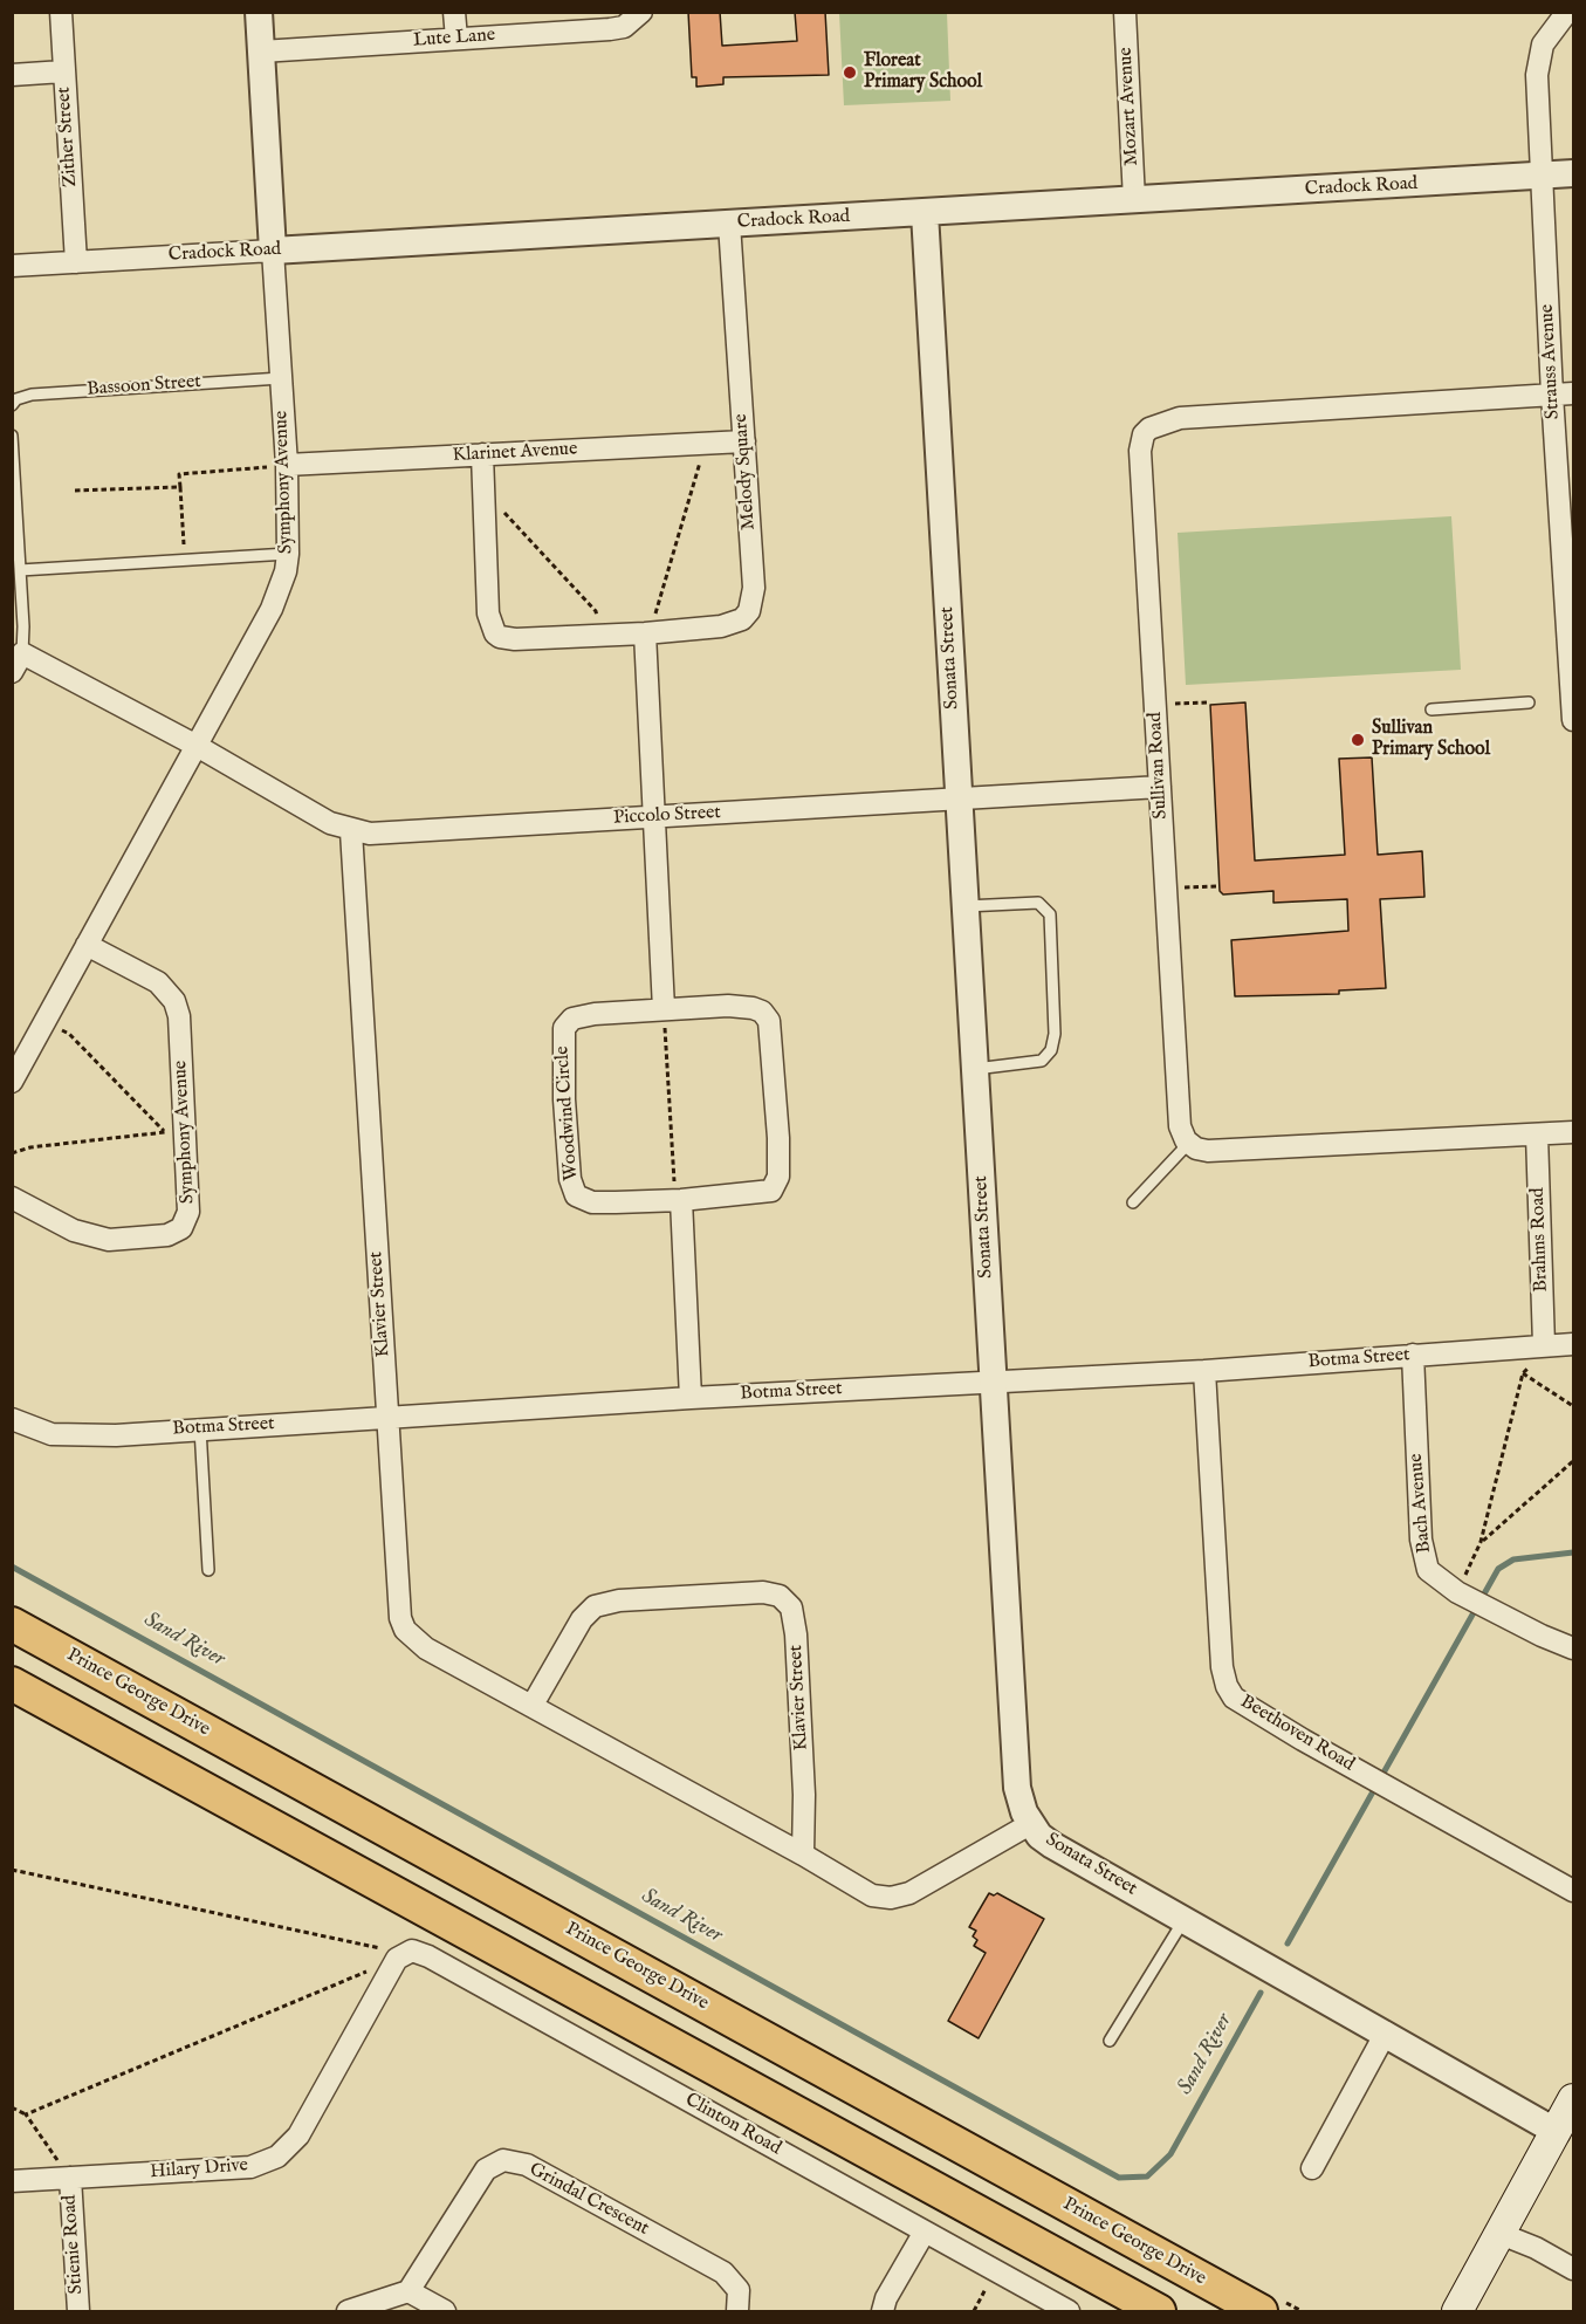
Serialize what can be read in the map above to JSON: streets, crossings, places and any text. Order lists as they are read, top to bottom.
{
  "streets": {
    "main road": ["Prince George Drive"],
    "street": [
      "Lute Lane",
      "Mozart Avenue",
      "Zither Street",
      "Cradock Road",
      "Strauss Avenue",
      "Klarinet Avenue",
      "Melody Square",
      "Symphony Avenue",
      "Sonata Street",
      "Sullivan Road",
      "Piccolo Street",
      "Woodwind Circle",
      "Brahms Road",
      "Klavier Street",
      "Botma Street",
      "Bach Avenue",
      "Beethoven Road",
      "Clinton Road",
      "Hilary Drive",
      "Grindal Crescent",
      "Stienie Road"
    ],
    "lane": ["Bassoon Street"]
  },
  "crossings": [
    ["Lute Lane", "Symphony Avenue"],
    ["Mozart Avenue", "Cradock Road"],
    ["Zither Street", "Cradock Road"],
    ["Cradock Road", "Strauss Avenue"],
    ["Cradock Road", "Melody Square"],
    ["Cradock Road", "Symphony Avenue"],
    ["Cradock Road", "Sonata Street"],
    ["Strauss Avenue", "Sullivan Road"],
    ["Bassoon Street", "Symphony Avenue"],
    ["Klarinet Avenue", "Melody Square"],
    ["Klarinet Avenue", "Symphony Avenue"],
    ["Symphony Avenue", "Piccolo Street"],
    ["Sonata Street", "Piccolo Street"],
    ["Sonata Street", "Klavier Street"],
    ["Sonata Street", "Botma Street"],
    ["Sullivan Road", "Piccolo Street"],
    ["Piccolo Street", "Klavier Street"],
    ["Brahms Road", "Botma Street"],
    ["Klavier Street", "Botma Street"],
    ["Botma Street", "Bach Avenue"],
    ["Botma Street", "Beethoven Road"],
    ["Clinton Road", "Hilary Drive"],
    ["Hilary Drive", "Stienie Road"]
  ],
  "water": ["Sand River"],
  "places": ["Floreat Primary School", "Sullivan Primary School"]
}
